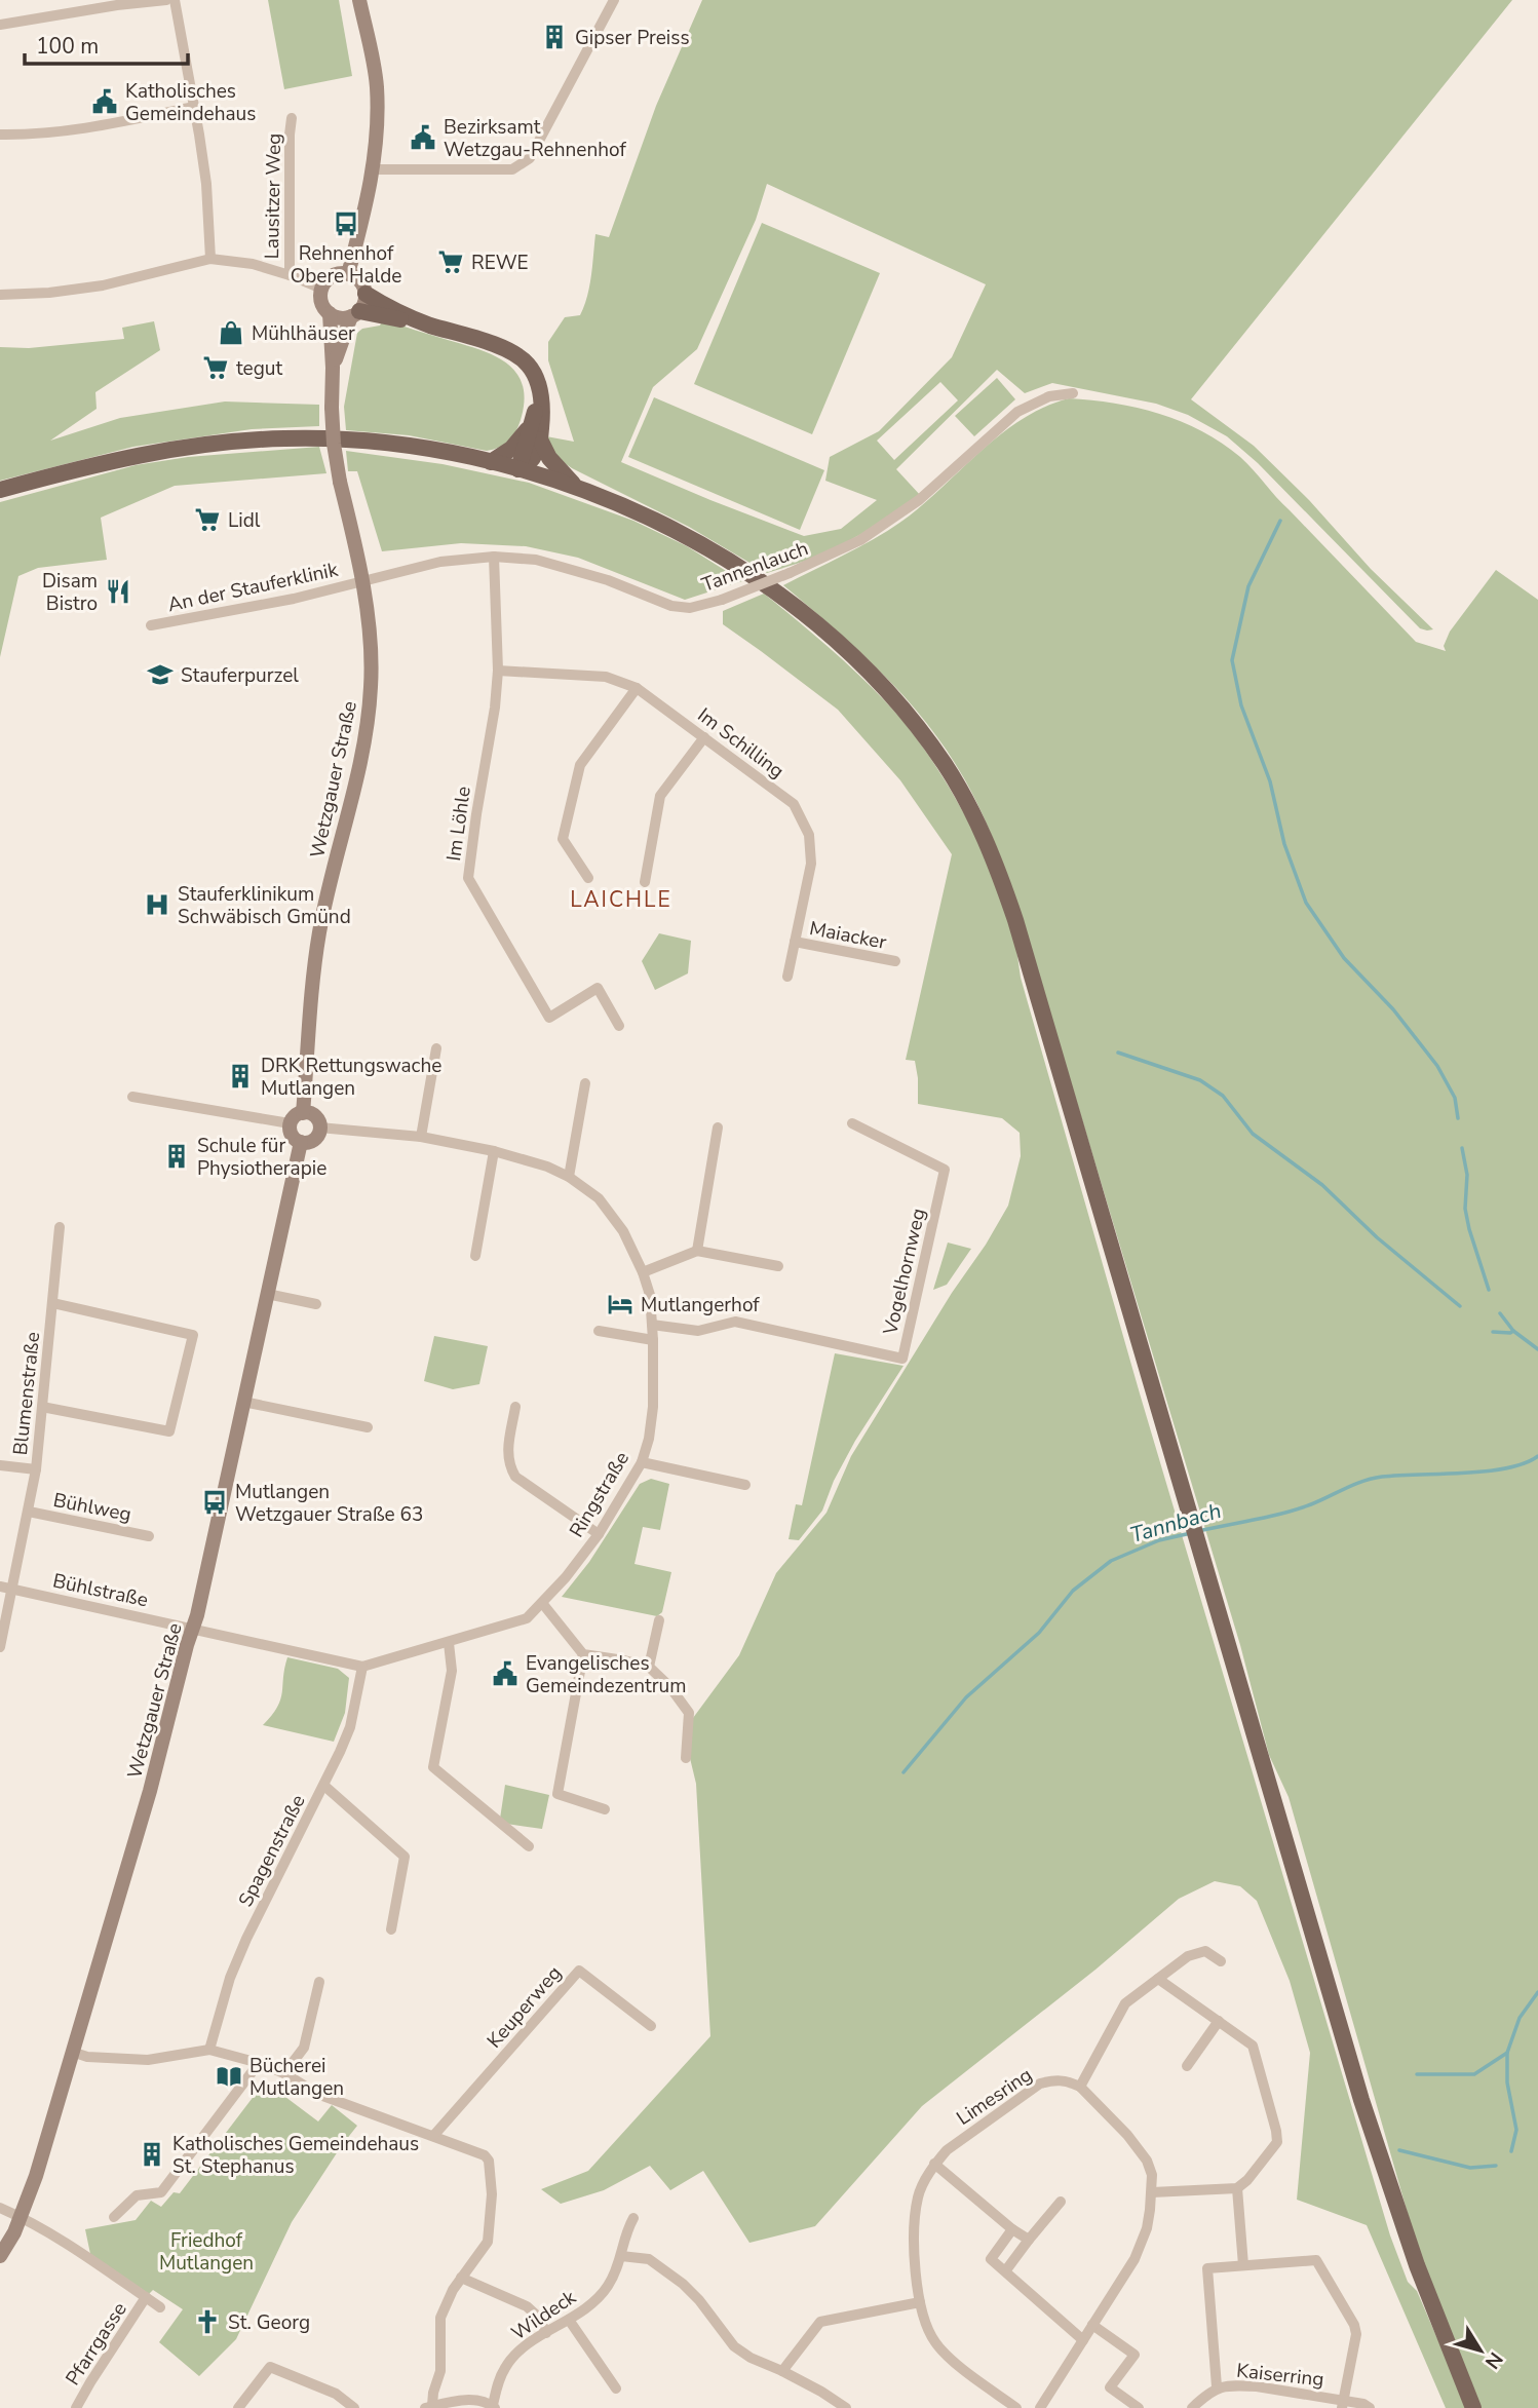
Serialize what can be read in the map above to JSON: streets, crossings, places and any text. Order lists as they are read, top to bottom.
{
  "streets": {
    "street": [
      "Lausitzer Weg",
      "Tannenlauch",
      "An der Stauferklinik",
      "Im Schilling",
      "Wetzgauer Straße",
      "Im Löhle",
      "Maiacker",
      "Vogelhornweg",
      "Blumenstraße",
      "Ringstraße",
      "Bühlweg",
      "Bühlstraße",
      "Spagenstraße",
      "Keuperweg",
      "Limesring",
      "Wildeck",
      "Pfarrgasse",
      "Kaiserring"
    ]
  },
  "crossings": [
    ["Tannenlauch", "An der Stauferklinik"],
    ["Tannenlauch", "Wetzgauer Straße"],
    ["Tannenlauch", "Im Löhle"],
    ["An der Stauferklinik", "Wetzgauer Straße"],
    ["Im Schilling", "Im Löhle"],
    ["Im Schilling", "Maiacker"],
    ["Wetzgauer Straße", "Ringstraße"],
    ["Wetzgauer Straße", "Bühlstraße"],
    ["Vogelhornweg", "Ringstraße"],
    ["Blumenstraße", "Bühlweg"],
    ["Blumenstraße", "Bühlstraße"],
    ["Ringstraße", "Bühlstraße"],
    ["Ringstraße", "Spagenstraße"]
  ],
  "districts": ["LAICHLE"],
  "water": ["Tannbach"],
  "parks": ["Friedhof Mutlangen"],
  "places": {
    "building": [
      "Gipser Preiss",
      "DRK Rettungswache Mutlangen",
      "Schule für Physiotherapie",
      "Katholisches Gemeindehaus St. Stephanus"
    ],
    "public building": ["Katholisches Gemeindehaus", "Bezirksamt Wetzgau-Rehnenhof", "Evangelisches Gemeindezentrum"],
    "bus stop": ["Rehnenhof Obere Halde", "Mutlangen Wetzgauer Straße 63"],
    "supermarket": ["REWE", "tegut", "Lidl"],
    "shop": ["Mühlhäuser"],
    "restaurant": ["Disam Bistro"],
    "school or university": ["Stauferpurzel"],
    "hospital": ["Stauferklinikum Schwäbisch Gmünd"],
    "hotel": ["Mutlangerhof"],
    "library": ["Bücherei Mutlangen"],
    "church": ["St. Georg"]
  },
  "scale_bar": "100 m",
  "north": "bottom right"
}
